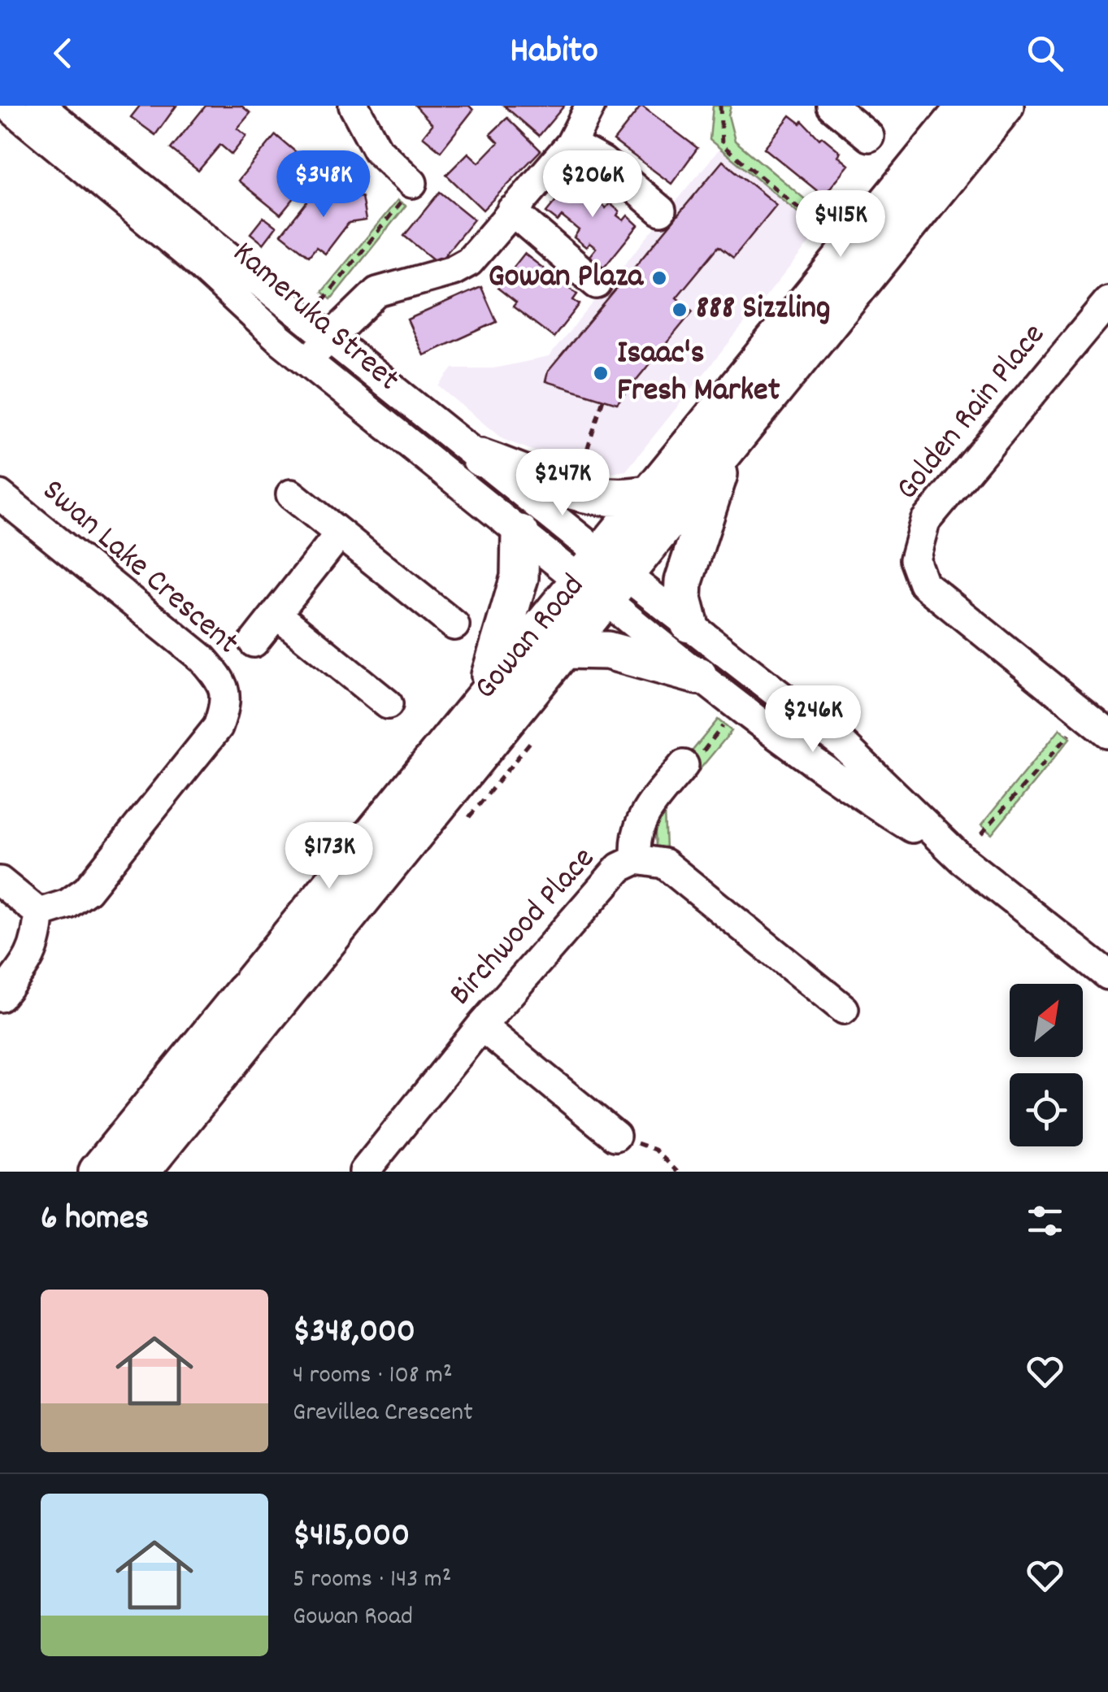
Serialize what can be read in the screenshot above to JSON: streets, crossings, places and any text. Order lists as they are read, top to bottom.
{
  "streets": {
    "main road": ["Gowan Road"],
    "street": [
      "Kameruka Street",
      "Golden Rain Place",
      "Swan Lake Crescent",
      "Birchwood Place"
    ]
  },
  "crossings": [
    ["Kameruka Street", "Gowan Road"]
  ],
  "places": ["Gowan Plaza", "888 Sizzling", "Isaac's Fresh Market"],
  "north": "top right",
  "page": {
    "header": "Habito",
    "price": [
      "$348K",
      "$206K",
      "$415K",
      "$247K",
      "$246K",
      "$173K"
    ],
    "heading": "6 homes",
    "list": [
      {
        "name": "$348,000",
        "note": "4 rooms · 108 m² · Grevillea Crescent"
      },
      {
        "name": "$415,000",
        "note": "5 rooms · 143 m² · Gowan Road"
      }
    ]
  }
}
